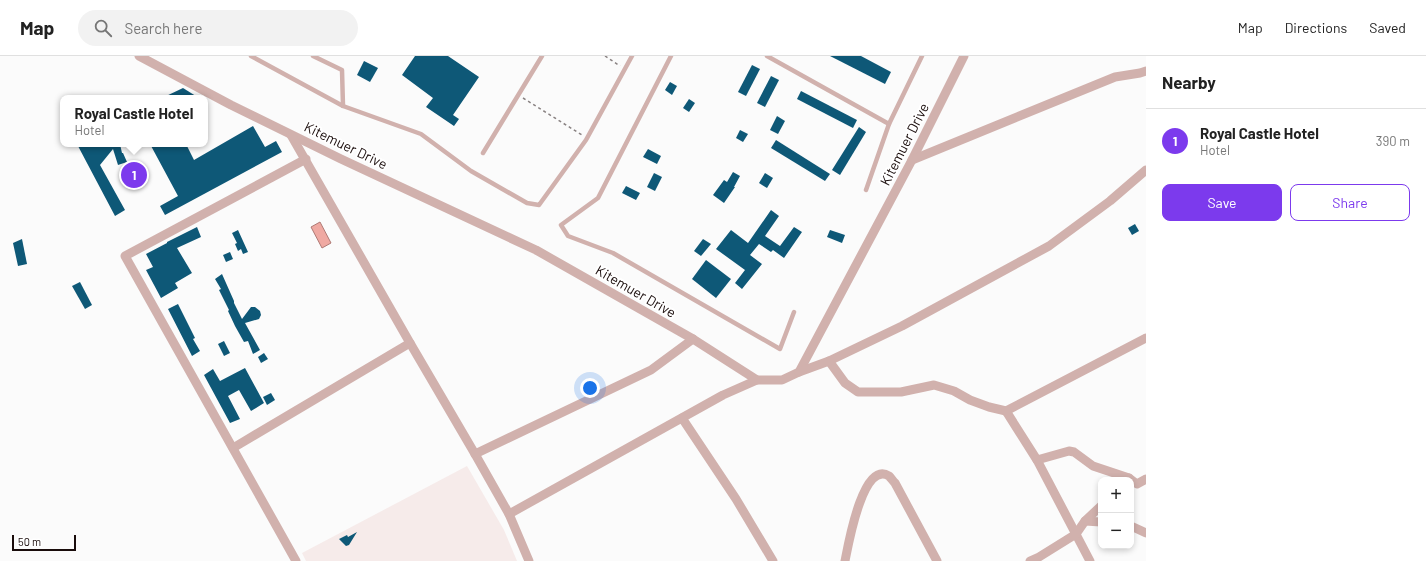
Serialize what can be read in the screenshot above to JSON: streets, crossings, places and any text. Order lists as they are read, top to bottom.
{
  "streets": {
    "street": ["Kitemuer Drive"]
  },
  "scale_bar": "50 m",
  "page": {
    "header": "Map",
    "search": "Search here",
    "nav": ["Map", "Directions", "Saved"],
    "heading": "Nearby",
    "popup": ["Royal Castle Hotel", "Hotel"],
    "list": [
      {
        "mark": "1",
        "name": "Royal Castle Hotel",
        "note": "Hotel",
        "value": "390 m"
      }
    ],
    "pins": "1",
    "buttons": ["Save", "Share"],
    "map_buttons": ["+", "−"],
    "scale": "50 m"
  }
}
